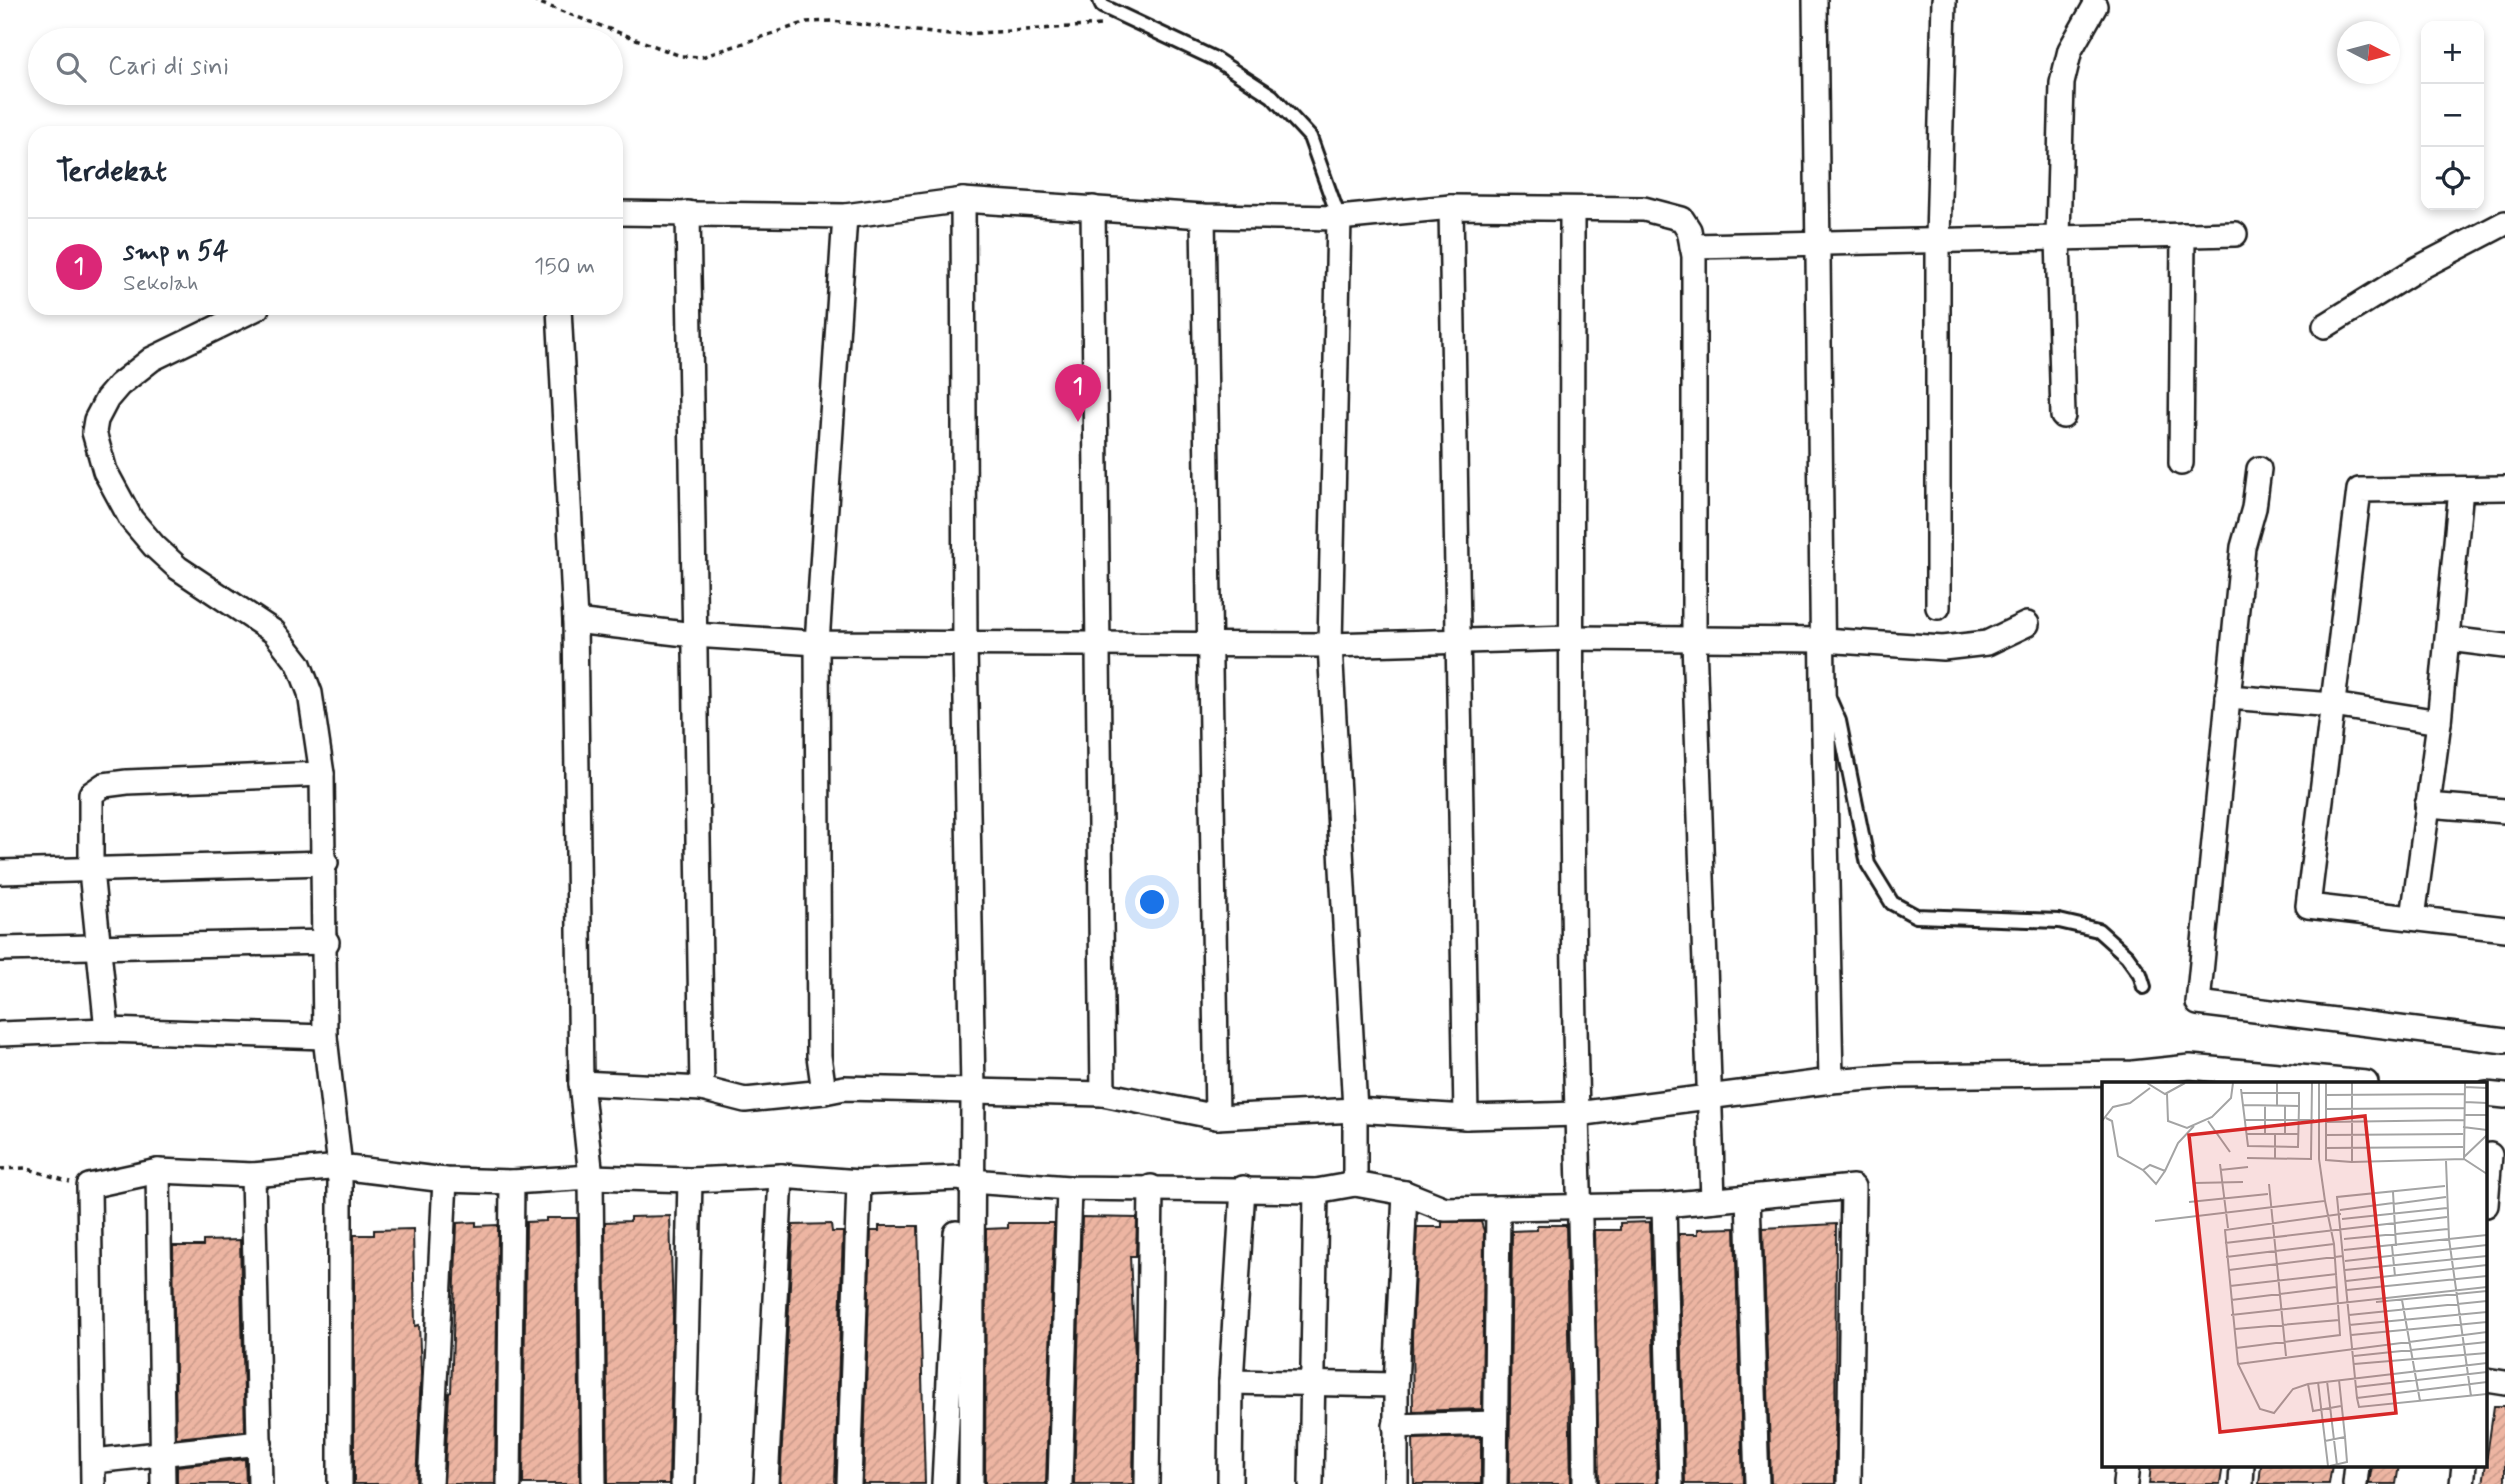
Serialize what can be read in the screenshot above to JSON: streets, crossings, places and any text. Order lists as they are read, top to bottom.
{
  "north": "right",
  "page": {
    "map_buttons": ["+", "−"],
    "search": "Cari di sini",
    "heading": "Terdekat",
    "list": [
      {
        "mark": "1",
        "name": "smp n 54",
        "note": "Sekolah",
        "value": "150 m"
      }
    ],
    "pins": "1"
  }
}
